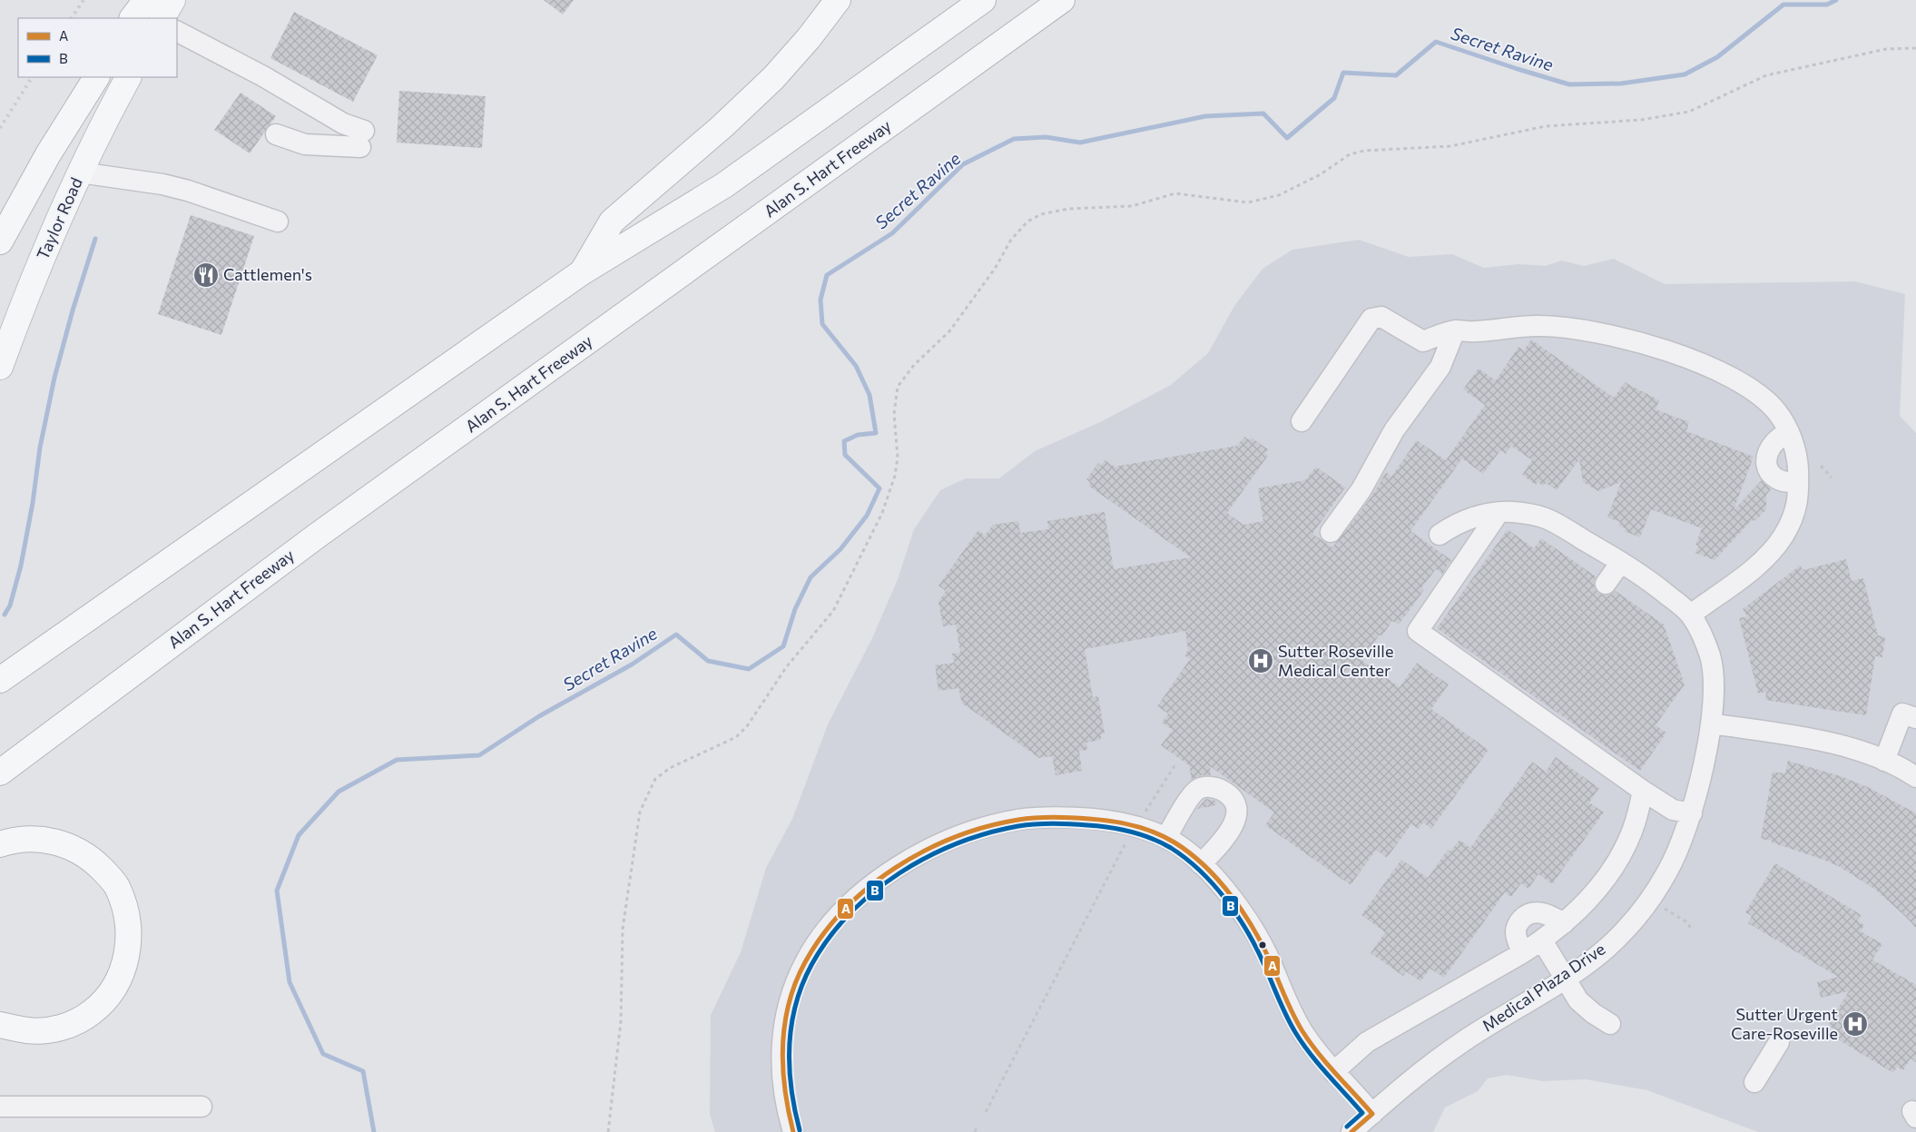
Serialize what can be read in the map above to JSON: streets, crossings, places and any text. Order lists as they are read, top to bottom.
{
  "streets": {
    "main road": ["Alan S. Hart Freeway", "Taylor Road"],
    "street": ["Medical Plaza Drive"]
  },
  "water": ["Secret Ravine"],
  "places": {
    "restaurant": ["Cattlemen's"],
    "hospital": ["Sutter Roseville Medical Center", "Sutter Urgent Care-Roseville"]
  },
  "lines": ["transit line A", "transit line B"],
  "legend": ["A", "B"]
}
